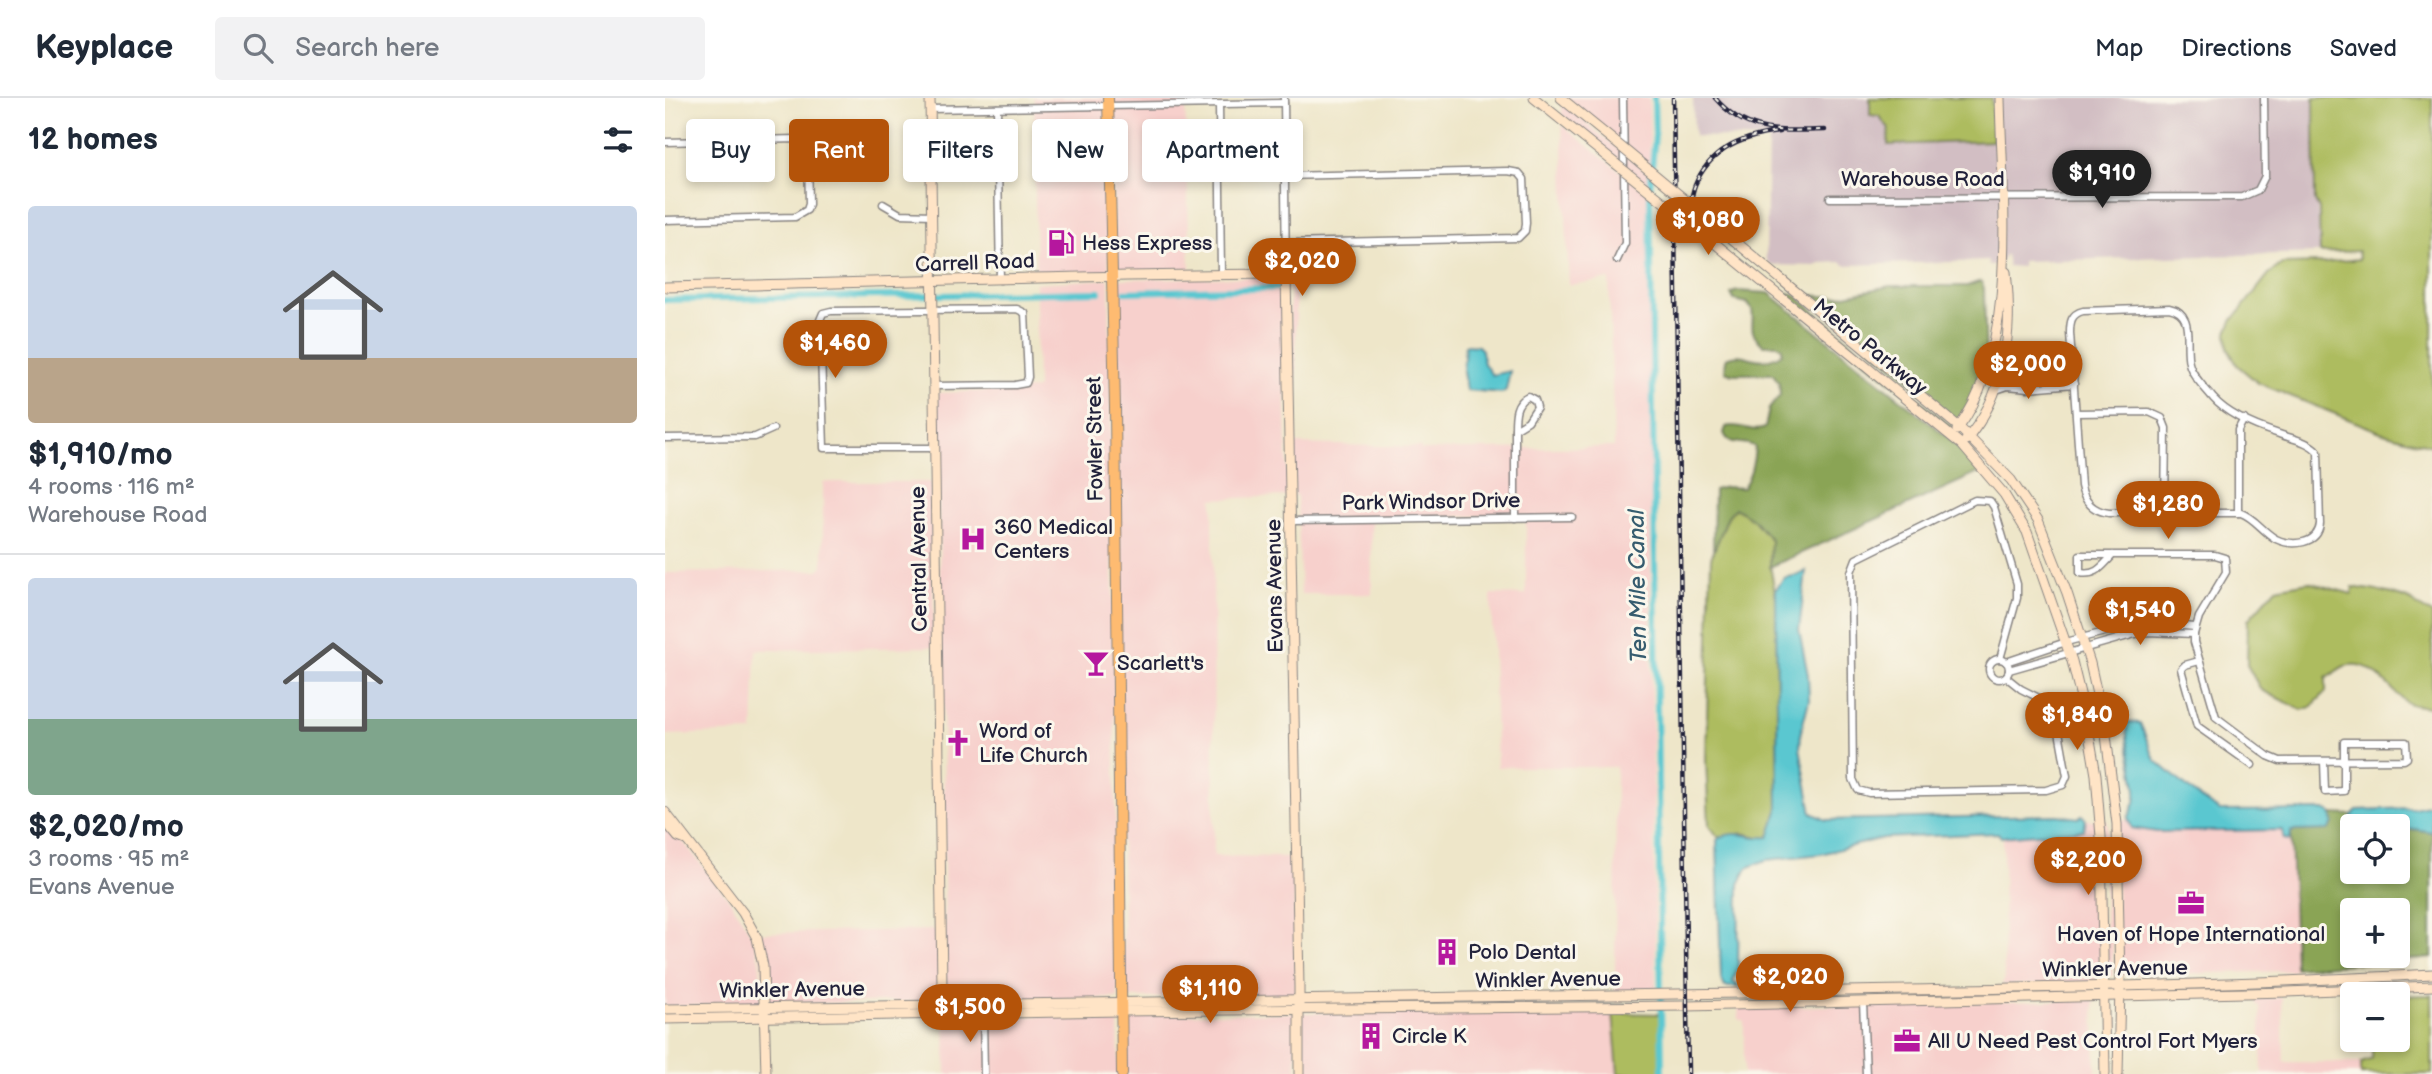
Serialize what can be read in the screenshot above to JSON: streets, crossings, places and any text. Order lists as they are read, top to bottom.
{
  "streets": {
    "main road": ["Fowler Street"],
    "street": [
      "Warehouse Road",
      "Carrell Road",
      "Metro Parkway",
      "Park Windsor Drive",
      "Central Avenue",
      "Evans Avenue",
      "Winkler Avenue"
    ]
  },
  "crossings": [
    ["Carrell Road", "Fowler Street"],
    ["Carrell Road", "Central Avenue"],
    ["Carrell Road", "Evans Avenue"],
    ["Metro Parkway", "Winkler Avenue"],
    ["Fowler Street", "Winkler Avenue"],
    ["Park Windsor Drive", "Evans Avenue"],
    ["Central Avenue", "Winkler Avenue"],
    ["Evans Avenue", "Winkler Avenue"]
  ],
  "water": ["Ten Mile Canal"],
  "places": {
    "fuel station": ["Hess Express"],
    "hospital": ["360 Medical Centers"],
    "bar": ["Scarlett's"],
    "church": ["Word of Life Church"],
    "office": ["Haven of Hope International", "All U Need Pest Control Fort Myers"],
    "building": ["Polo Dental", "Circle K"]
  },
  "page": {
    "header": "Keyplace",
    "search": "Search here",
    "nav": ["Map", "Directions", "Saved"],
    "heading": "12 homes",
    "chip": [
      "Buy",
      "Rent",
      "Filters",
      "New",
      "Apartment"
    ],
    "price": [
      "$1,910",
      "$1,080",
      "$2,020",
      "$1,460",
      "$2,000",
      "$1,280",
      "$1,540",
      "$1,840",
      "$2,200",
      "$2,020",
      "$1,110",
      "$1,500"
    ],
    "list": [
      {
        "name": "$1,910/mo",
        "note": "4 rooms · 116 m² · Warehouse Road"
      },
      {
        "name": "$2,020/mo",
        "note": "3 rooms · 95 m² · Evans Avenue"
      }
    ],
    "map_buttons": ["+", "−"]
  }
}
